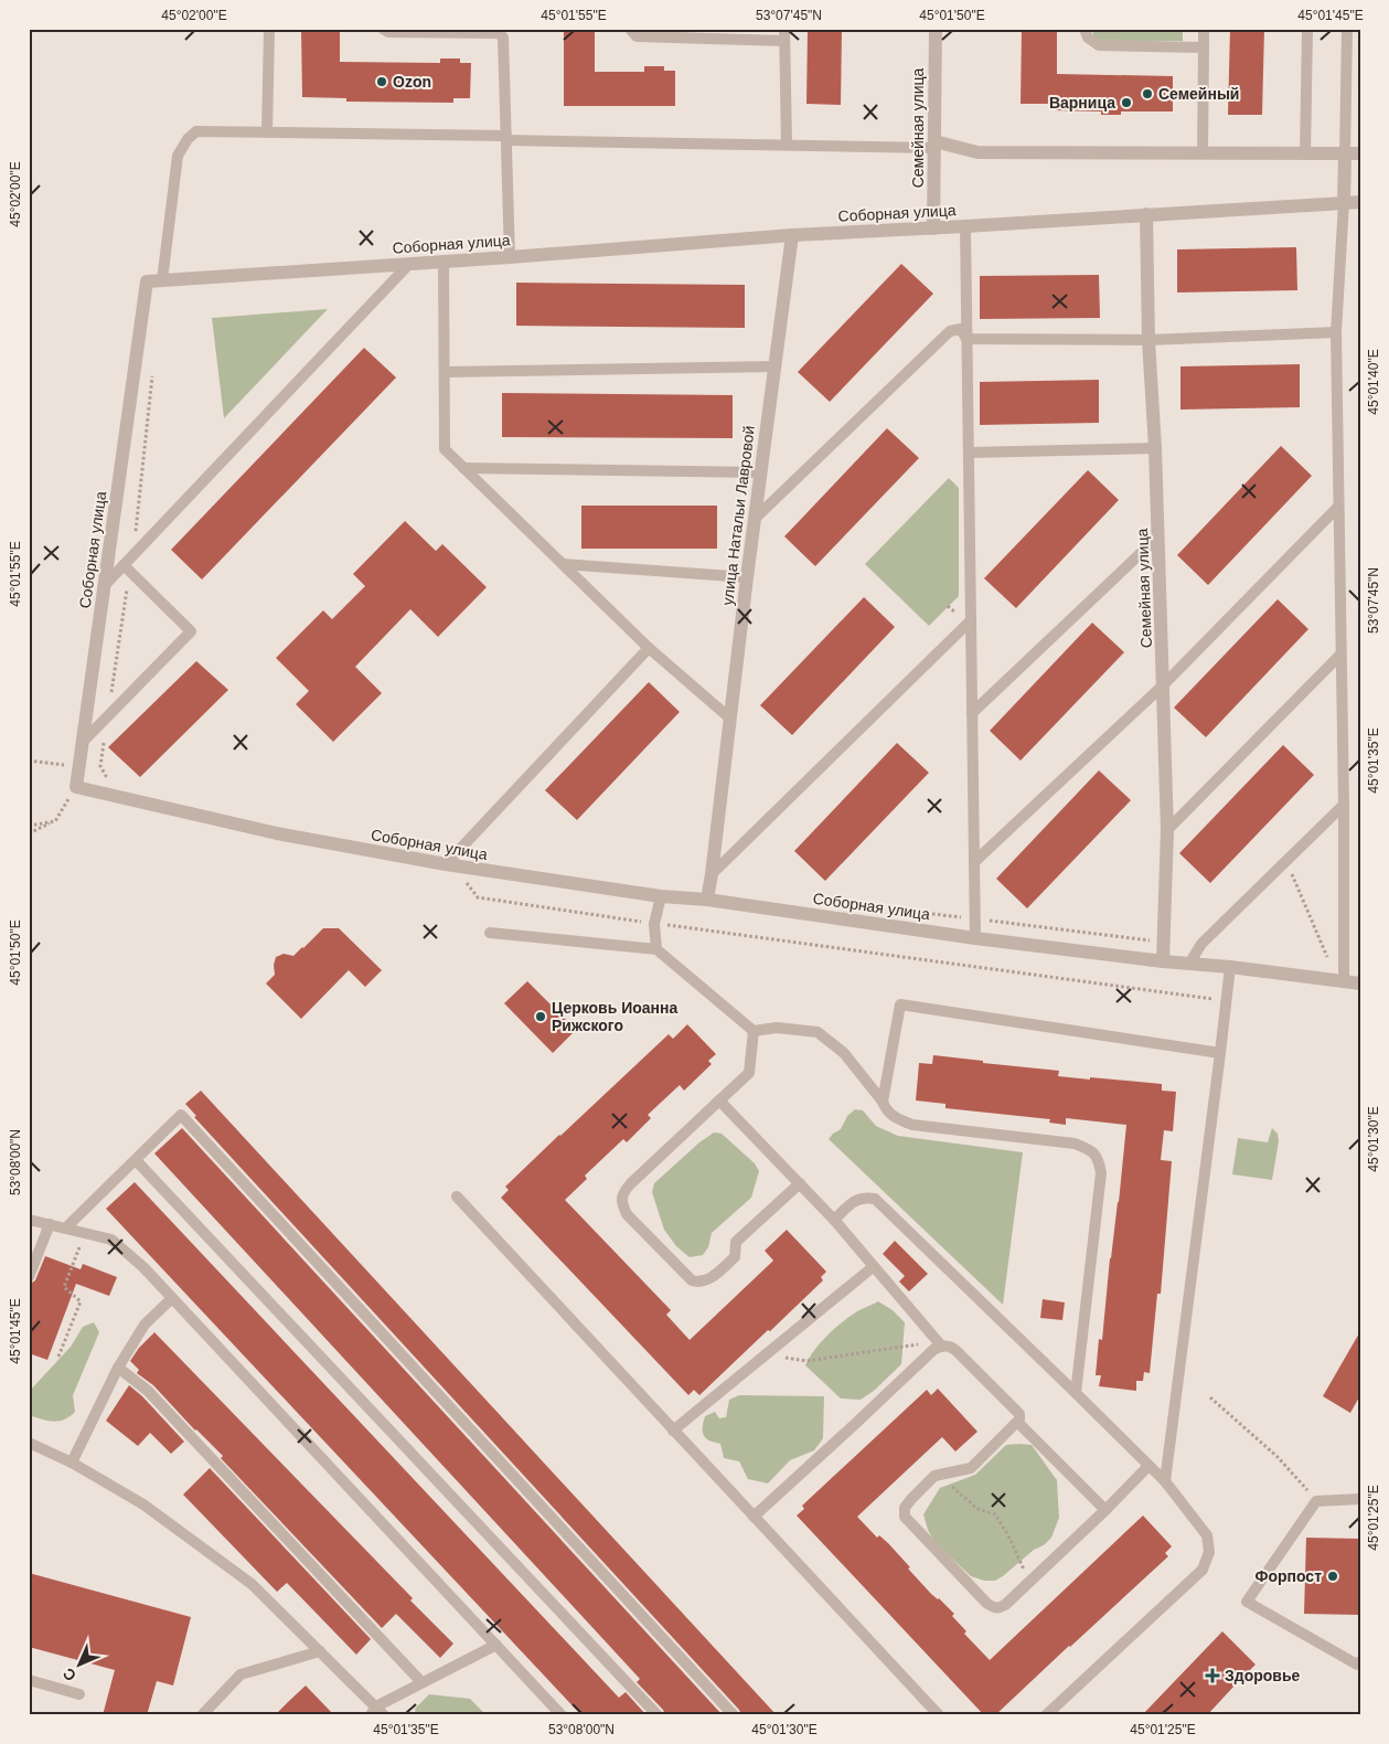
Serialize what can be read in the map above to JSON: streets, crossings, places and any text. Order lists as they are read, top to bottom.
{
  "streets": {
    "street": ["Семейная улица", "Соборная улица", "улица Натальи Лавровой"]
  },
  "crossings": [
    ["Семейная улица", "Соборная улица"],
    ["Соборная улица", "улица Натальи Лавровой"]
  ],
  "places": {
    "other": [
      "Ozon",
      "Семейный",
      "Варница",
      "Церковь Иоанна Рижского",
      "Форпост"
    ],
    "health": ["Здоровье"]
  },
  "north": "bottom left",
  "coordinates": [
    "45°02'00\"E",
    "45°01'55\"E",
    "53°07'45\"N",
    "45°01'50\"E",
    "45°01'45\"E",
    "45°01'40\"E",
    "45°01'35\"E",
    "45°01'30\"E",
    "53°08'00\"N",
    "45°01'25\"E"
  ]
}
